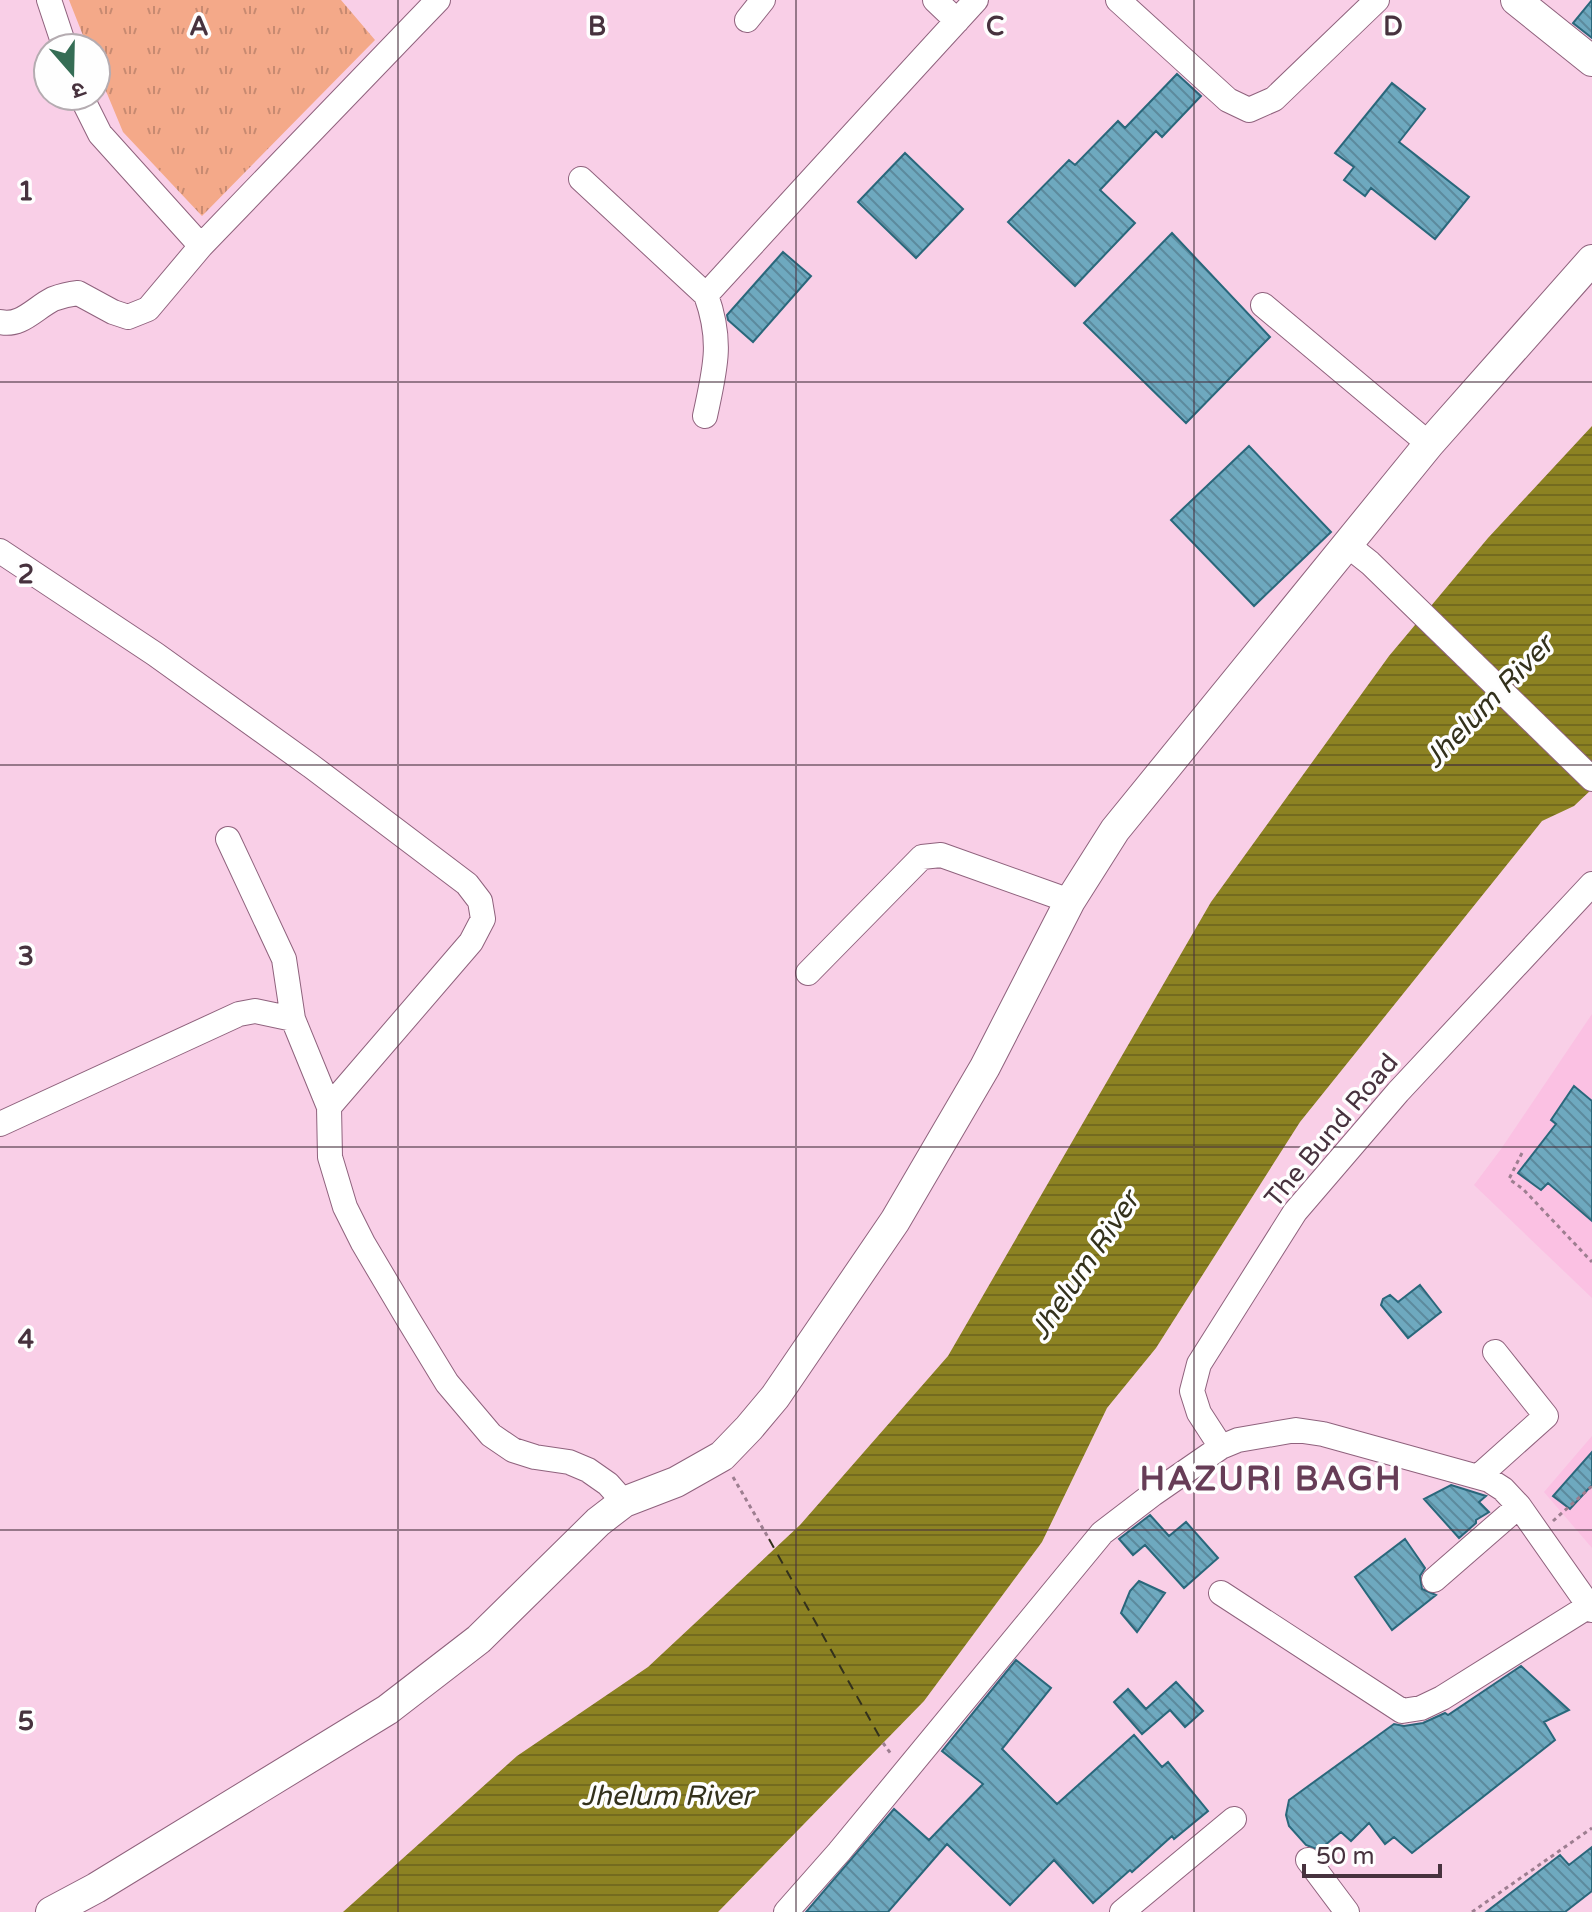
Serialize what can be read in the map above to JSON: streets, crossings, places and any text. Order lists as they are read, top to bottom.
{
  "streets": {
    "street": ["The Bund Road"]
  },
  "districts": ["HAZURI BAGH"],
  "water": ["Jhelum River"],
  "scale_bar": "50 m",
  "north": "bottom",
  "grid": {
    "columns": [
      "A",
      "B",
      "C",
      "D"
    ],
    "rows": [
      "1",
      "2",
      "3",
      "4",
      "5"
    ]
  }
}
